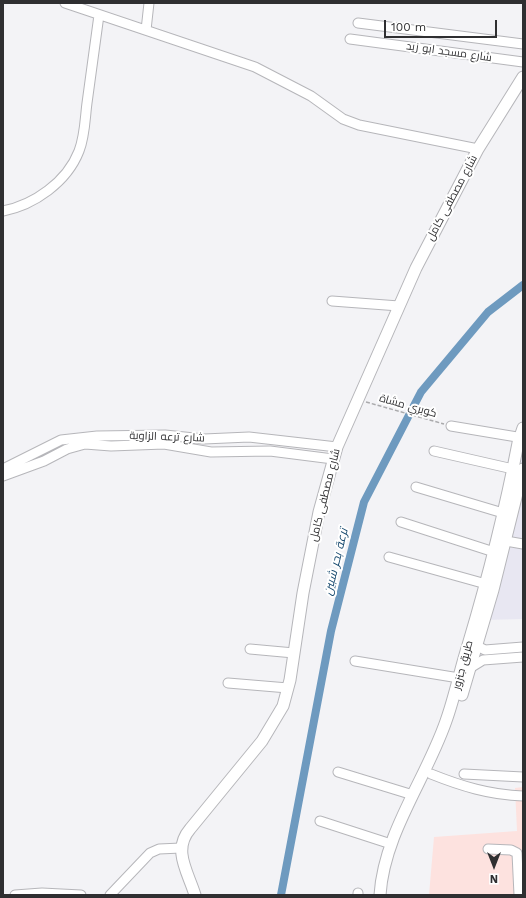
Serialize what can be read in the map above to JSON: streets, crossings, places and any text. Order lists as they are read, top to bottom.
{
  "streets": {
    "main road": ["شارع مصطفى كامل", "طريق جنزور"],
    "street": ["شارع مسجد ابو زيد", "شارع ترعه الزاوية"],
    "path": ["كوبري مشاة"]
  },
  "crossings": [
    ["شارع مصطفى كامل", "شارع ترعه الزاوية"]
  ],
  "water": ["ترعة بحر شبين"],
  "scale_bar": "100 m",
  "north": "bottom"
}
